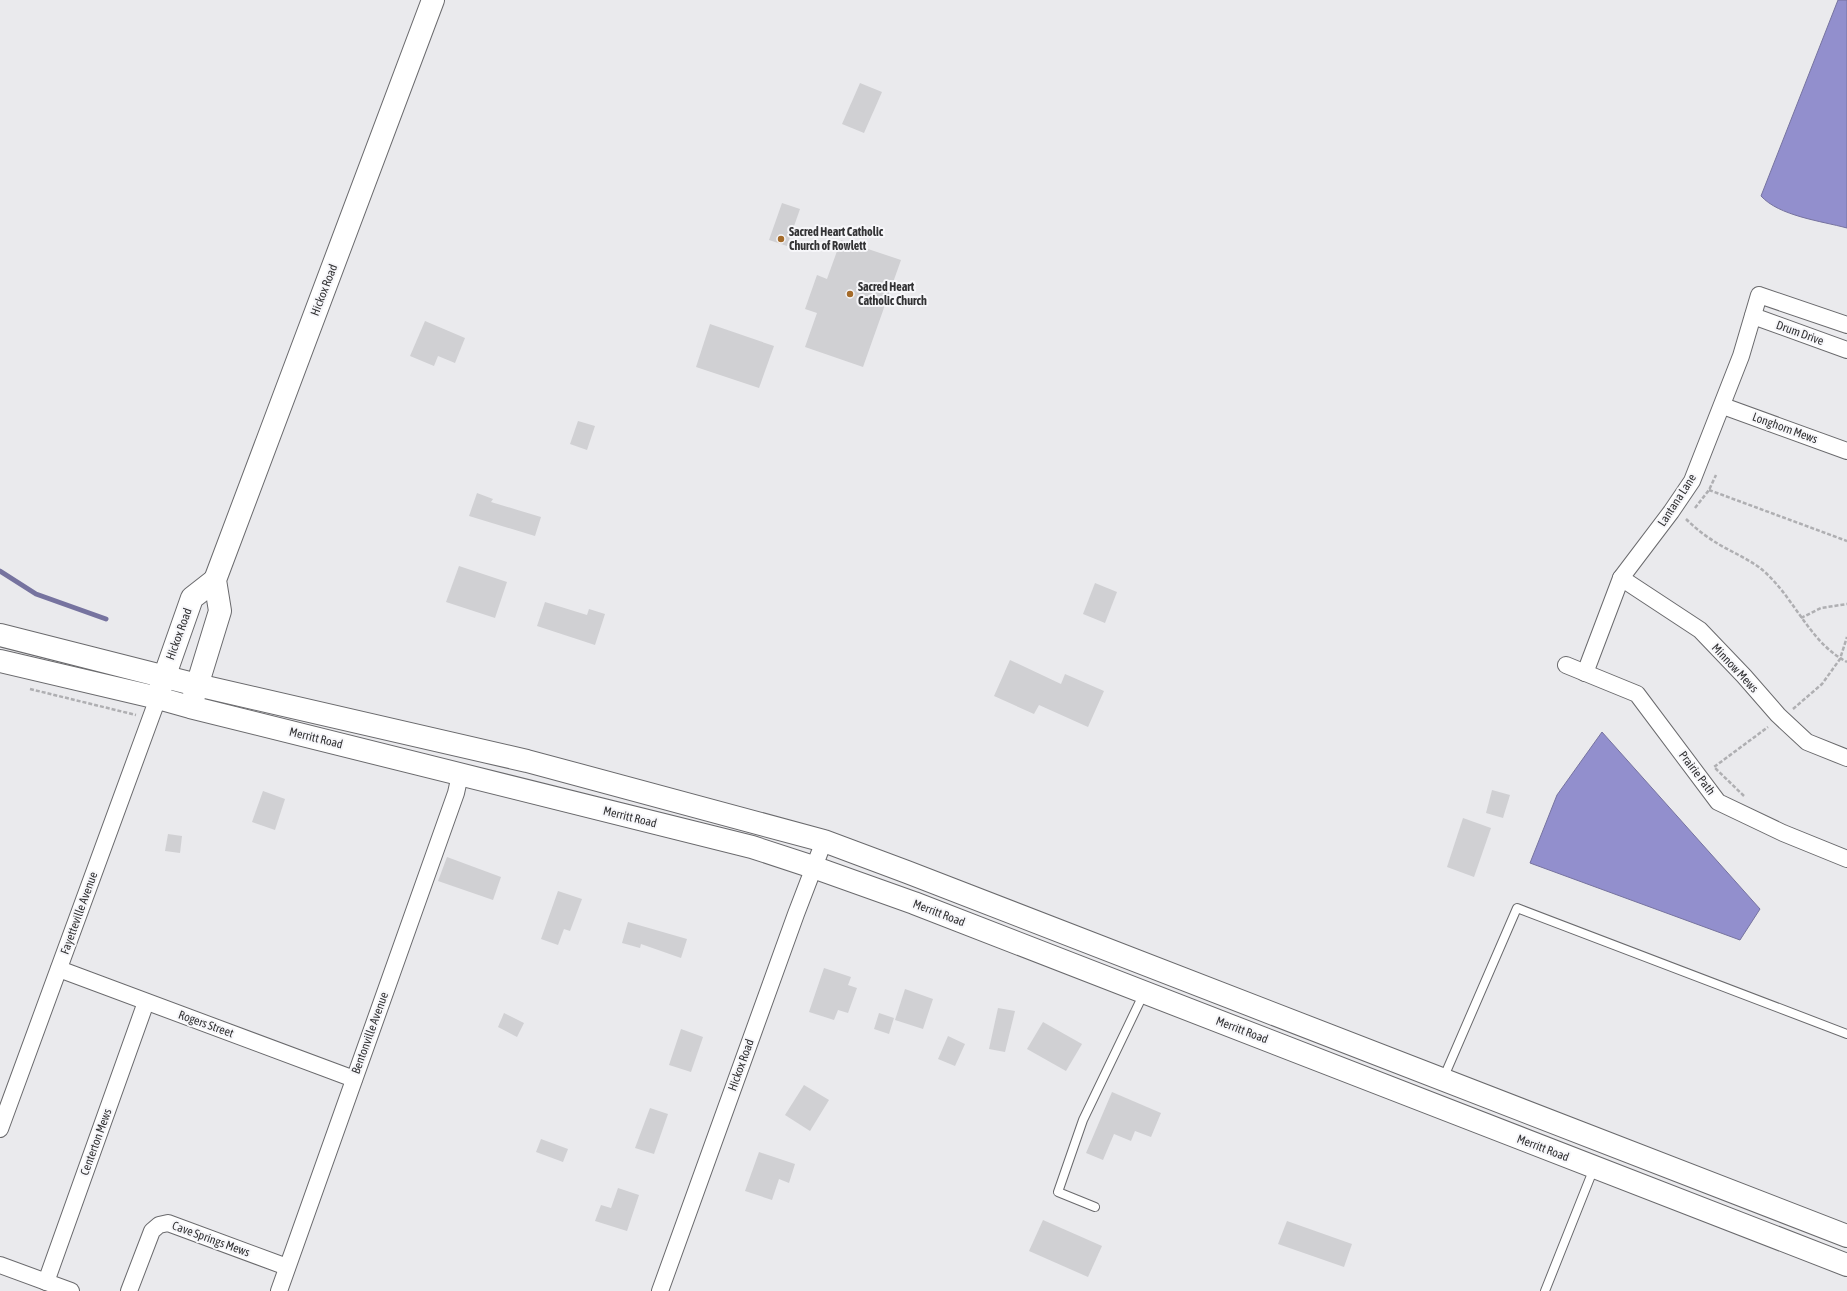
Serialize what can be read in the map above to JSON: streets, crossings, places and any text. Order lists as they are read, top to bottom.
{
  "streets": {
    "street": [
      "Hickox Road",
      "Drum Drive",
      "Longhorn Mews",
      "Lantana Lane",
      "Minnow Mews",
      "Merritt Road",
      "Prairie Path",
      "Fayetteville Avenue",
      "Rogers Street",
      "Bentonville Avenue",
      "Centerton Mews",
      "Cave Springs Mews"
    ]
  },
  "crossings": [
    ["Hickox Road", "Merritt Road"],
    ["Hickox Road", "Fayetteville Avenue"],
    ["Drum Drive", "Lantana Lane"],
    ["Longhorn Mews", "Lantana Lane"],
    ["Lantana Lane", "Minnow Mews"],
    ["Lantana Lane", "Prairie Path"],
    ["Merritt Road", "Fayetteville Avenue"],
    ["Merritt Road", "Bentonville Avenue"],
    ["Fayetteville Avenue", "Rogers Street"],
    ["Rogers Street", "Bentonville Avenue"],
    ["Rogers Street", "Centerton Mews"],
    ["Bentonville Avenue", "Cave Springs Mews"]
  ],
  "places": ["Sacred Heart Catholic Church of Rowlett", "Sacred Heart Catholic Church"]
}
